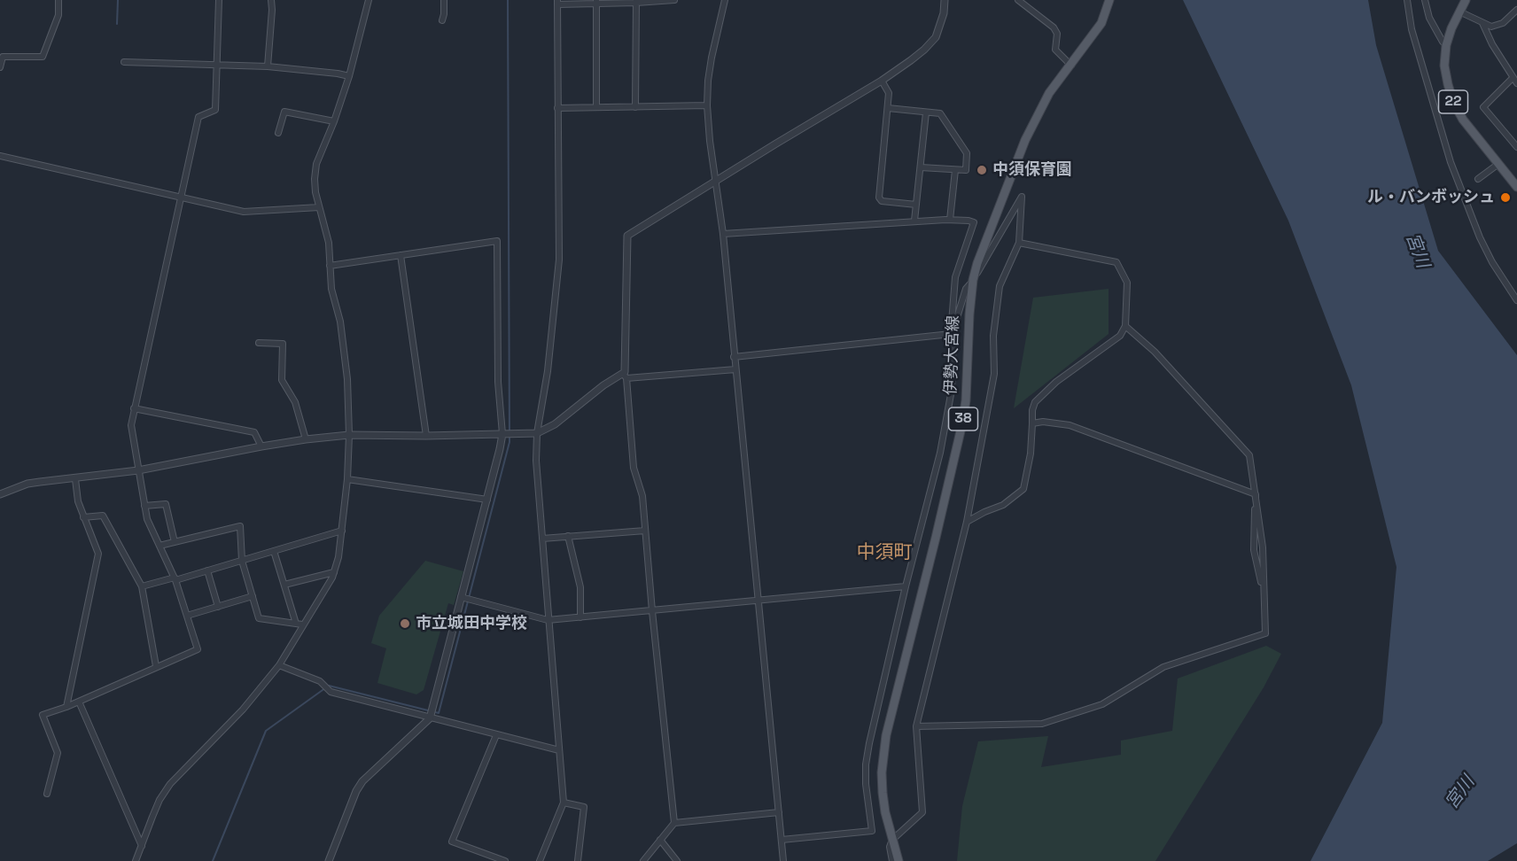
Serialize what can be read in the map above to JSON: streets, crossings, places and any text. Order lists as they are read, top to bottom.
{
  "streets": {
    "main road": ["22", "伊勢大宮線", "38"]
  },
  "districts": ["中須町"],
  "water": ["宮川"],
  "places": ["中須保育園", "ル・バンボッシュ", "市立城田中学校"]
}
